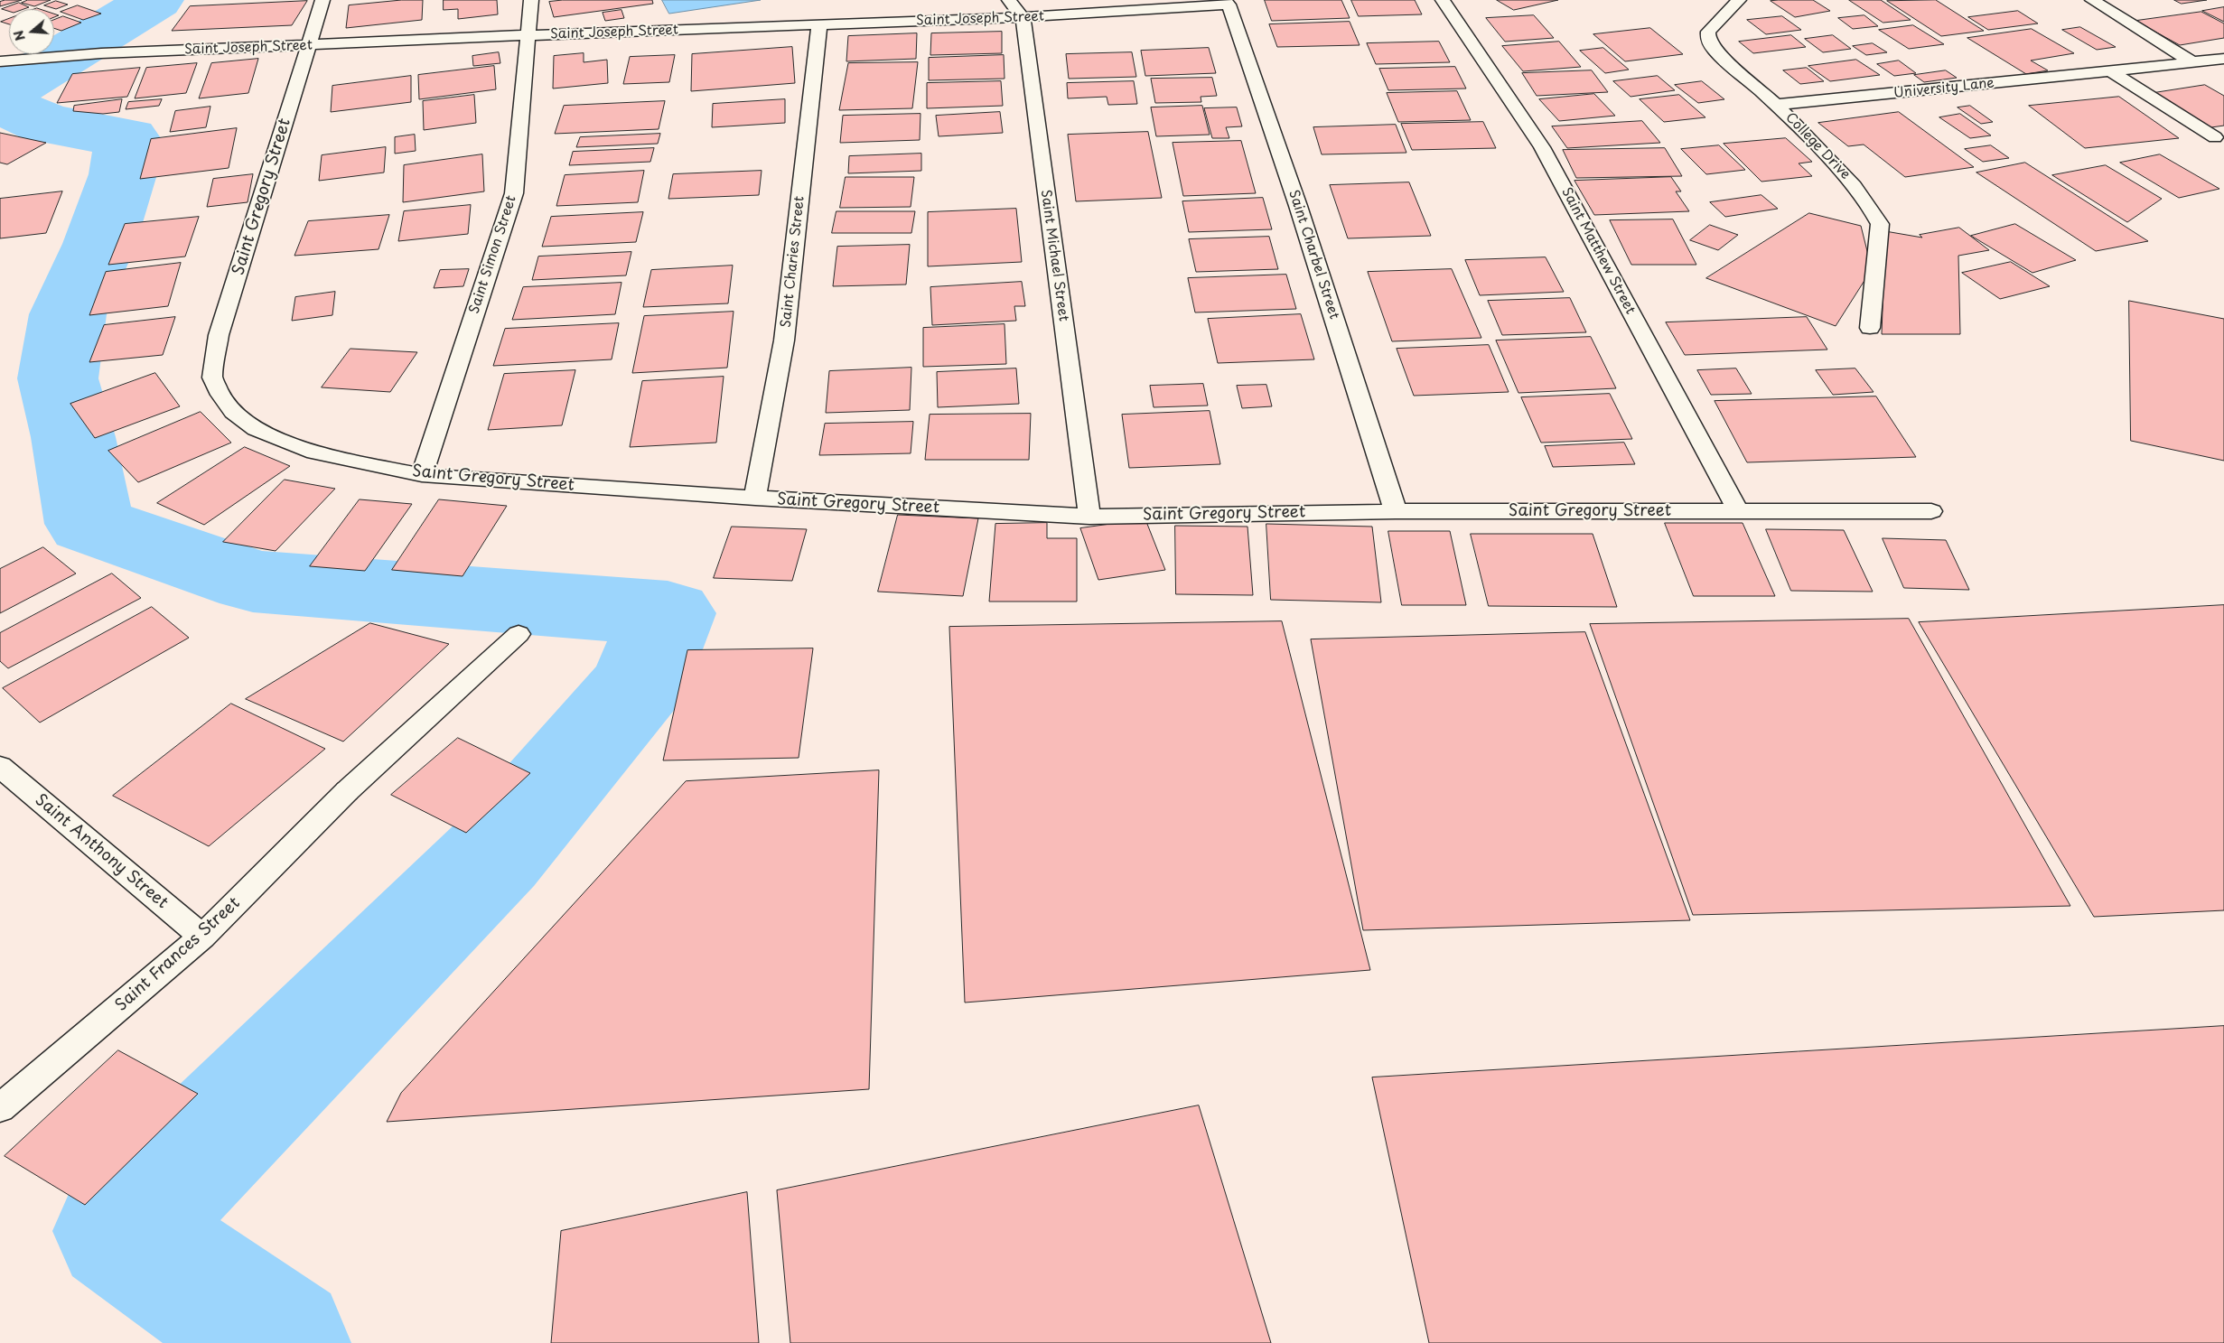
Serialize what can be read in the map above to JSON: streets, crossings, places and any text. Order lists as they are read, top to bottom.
{
  "streets": {
    "street": [
      "Saint Joseph Street",
      "University Lane",
      "College Drive",
      "Saint Gregory Street",
      "Saint Matthew Street",
      "Saint Simon Street",
      "Saint Charbel Street",
      "Saint Michael Street",
      "Saint Charies Street",
      "Saint Anthony Street",
      "Saint Frances Street"
    ]
  },
  "crossings": [
    ["Saint Joseph Street", "Saint Gregory Street"],
    ["Saint Joseph Street", "Saint Simon Street"],
    ["Saint Joseph Street", "Saint Charbel Street"],
    ["Saint Joseph Street", "Saint Michael Street"],
    ["Saint Joseph Street", "Saint Charies Street"],
    ["University Lane", "College Drive"],
    ["Saint Gregory Street", "Saint Matthew Street"],
    ["Saint Gregory Street", "Saint Simon Street"],
    ["Saint Gregory Street", "Saint Charbel Street"],
    ["Saint Gregory Street", "Saint Michael Street"],
    ["Saint Gregory Street", "Saint Charies Street"],
    ["Saint Anthony Street", "Saint Frances Street"]
  ],
  "north": "left"
}
